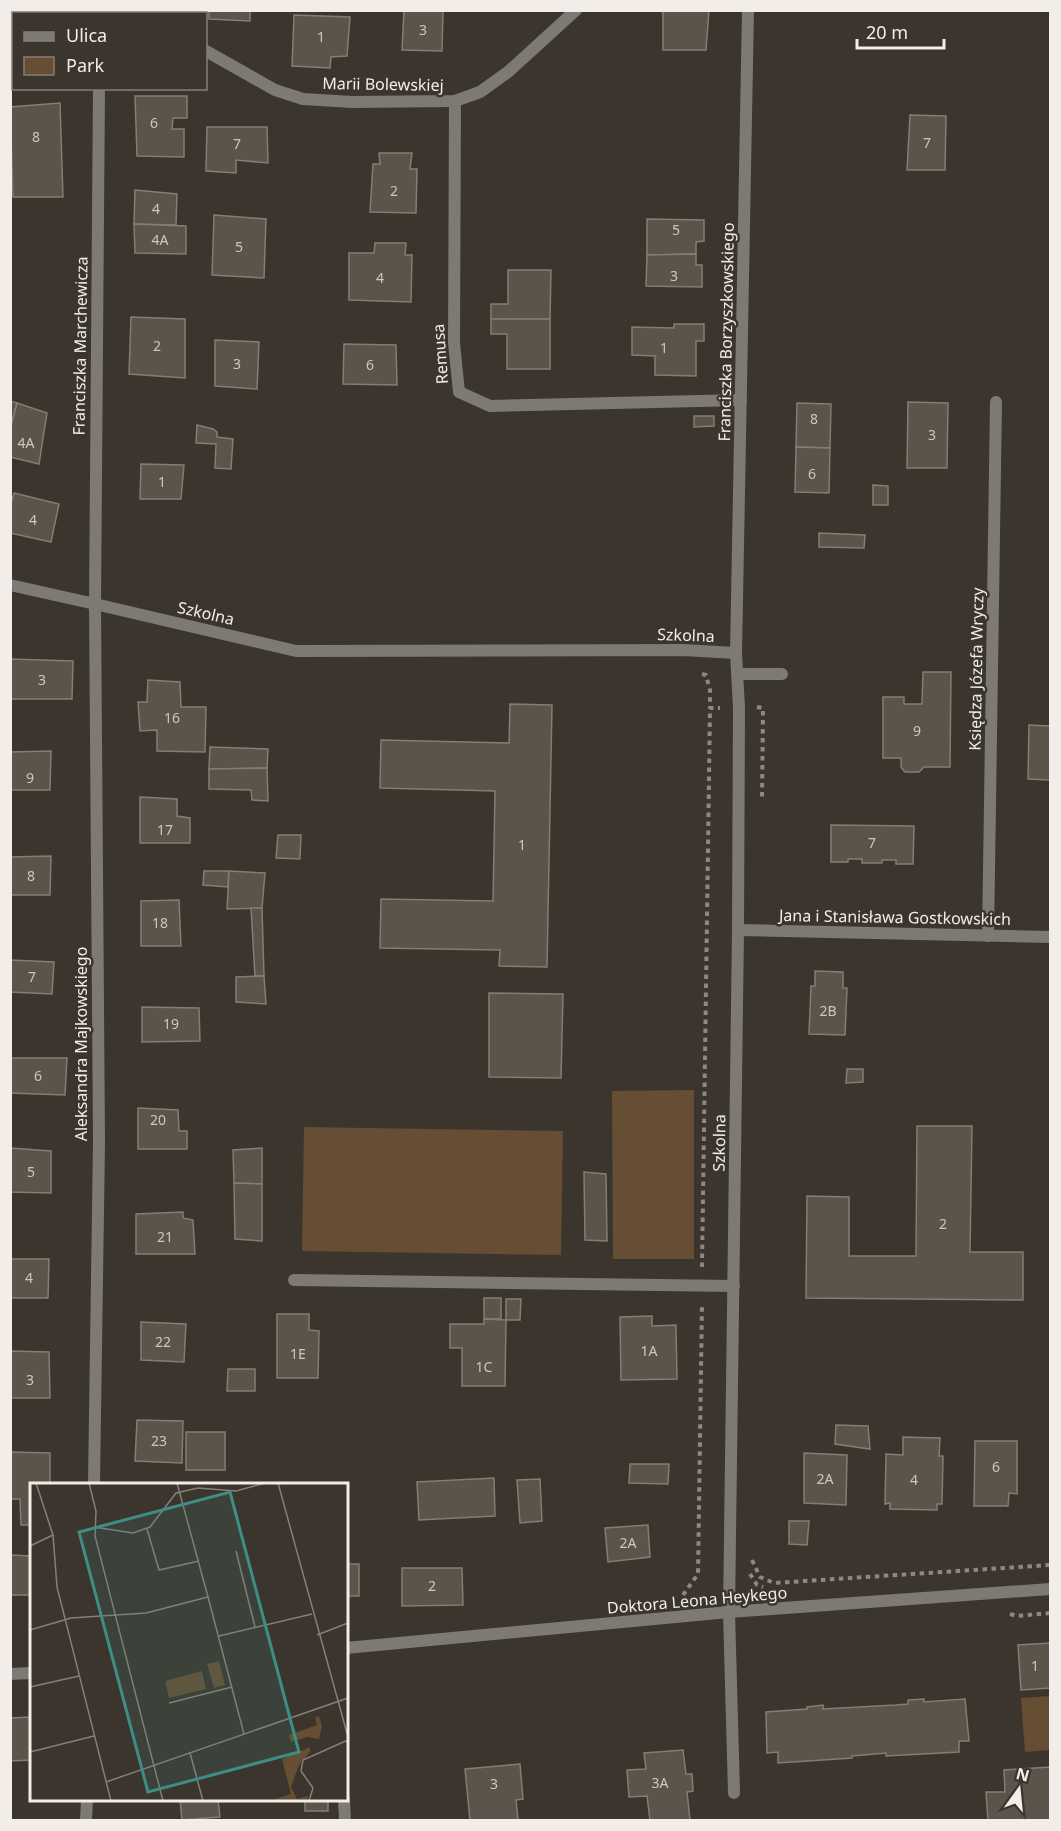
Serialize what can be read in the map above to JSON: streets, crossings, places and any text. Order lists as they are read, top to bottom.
{
  "streets": {
    "street": [
      "Marii Bolewskiej",
      "Franciszka Borzyszkowskiego",
      "Franciszka Marchewicza",
      "Remusa",
      "Szkolna",
      "Księdza Józefa Wryczy",
      "Jana i Stanisława Gostkowskich",
      "Aleksandra Majkowskiego",
      "Doktora Leona Heykego"
    ]
  },
  "crossings": [
    ["Marii Bolewskiej", "Remusa"],
    ["Franciszka Borzyszkowskiego", "Remusa"],
    ["Franciszka Borzyszkowskiego", "Szkolna"],
    ["Franciszka Marchewicza", "Szkolna"],
    ["Franciszka Marchewicza", "Aleksandra Majkowskiego"],
    ["Szkolna", "Jana i Stanisława Gostkowskich"],
    ["Szkolna", "Aleksandra Majkowskiego"],
    ["Szkolna", "Doktora Leona Heykego"],
    ["Księdza Józefa Wryczy", "Jana i Stanisława Gostkowskich"]
  ],
  "house_numbers": [
    "3",
    "1",
    "6",
    "8",
    "7",
    "7",
    "2",
    "4",
    "5",
    "4A",
    "5",
    "3",
    "4",
    "2",
    "1",
    "3",
    "6",
    "8",
    "3",
    "4A",
    "6",
    "1",
    "4",
    "3",
    "16",
    "9",
    "9",
    "17",
    "7",
    "1",
    "8",
    "18",
    "7",
    "2B",
    "19",
    "6",
    "20",
    "5",
    "2",
    "21",
    "4",
    "22",
    "1A",
    "1E",
    "1C",
    "3",
    "23",
    "6",
    "2A",
    "4",
    "2A",
    "2",
    "1",
    "3A",
    "3"
  ],
  "legend": ["Ulica", "Park"],
  "scale_bar": "20 m",
  "north": "top"
}
